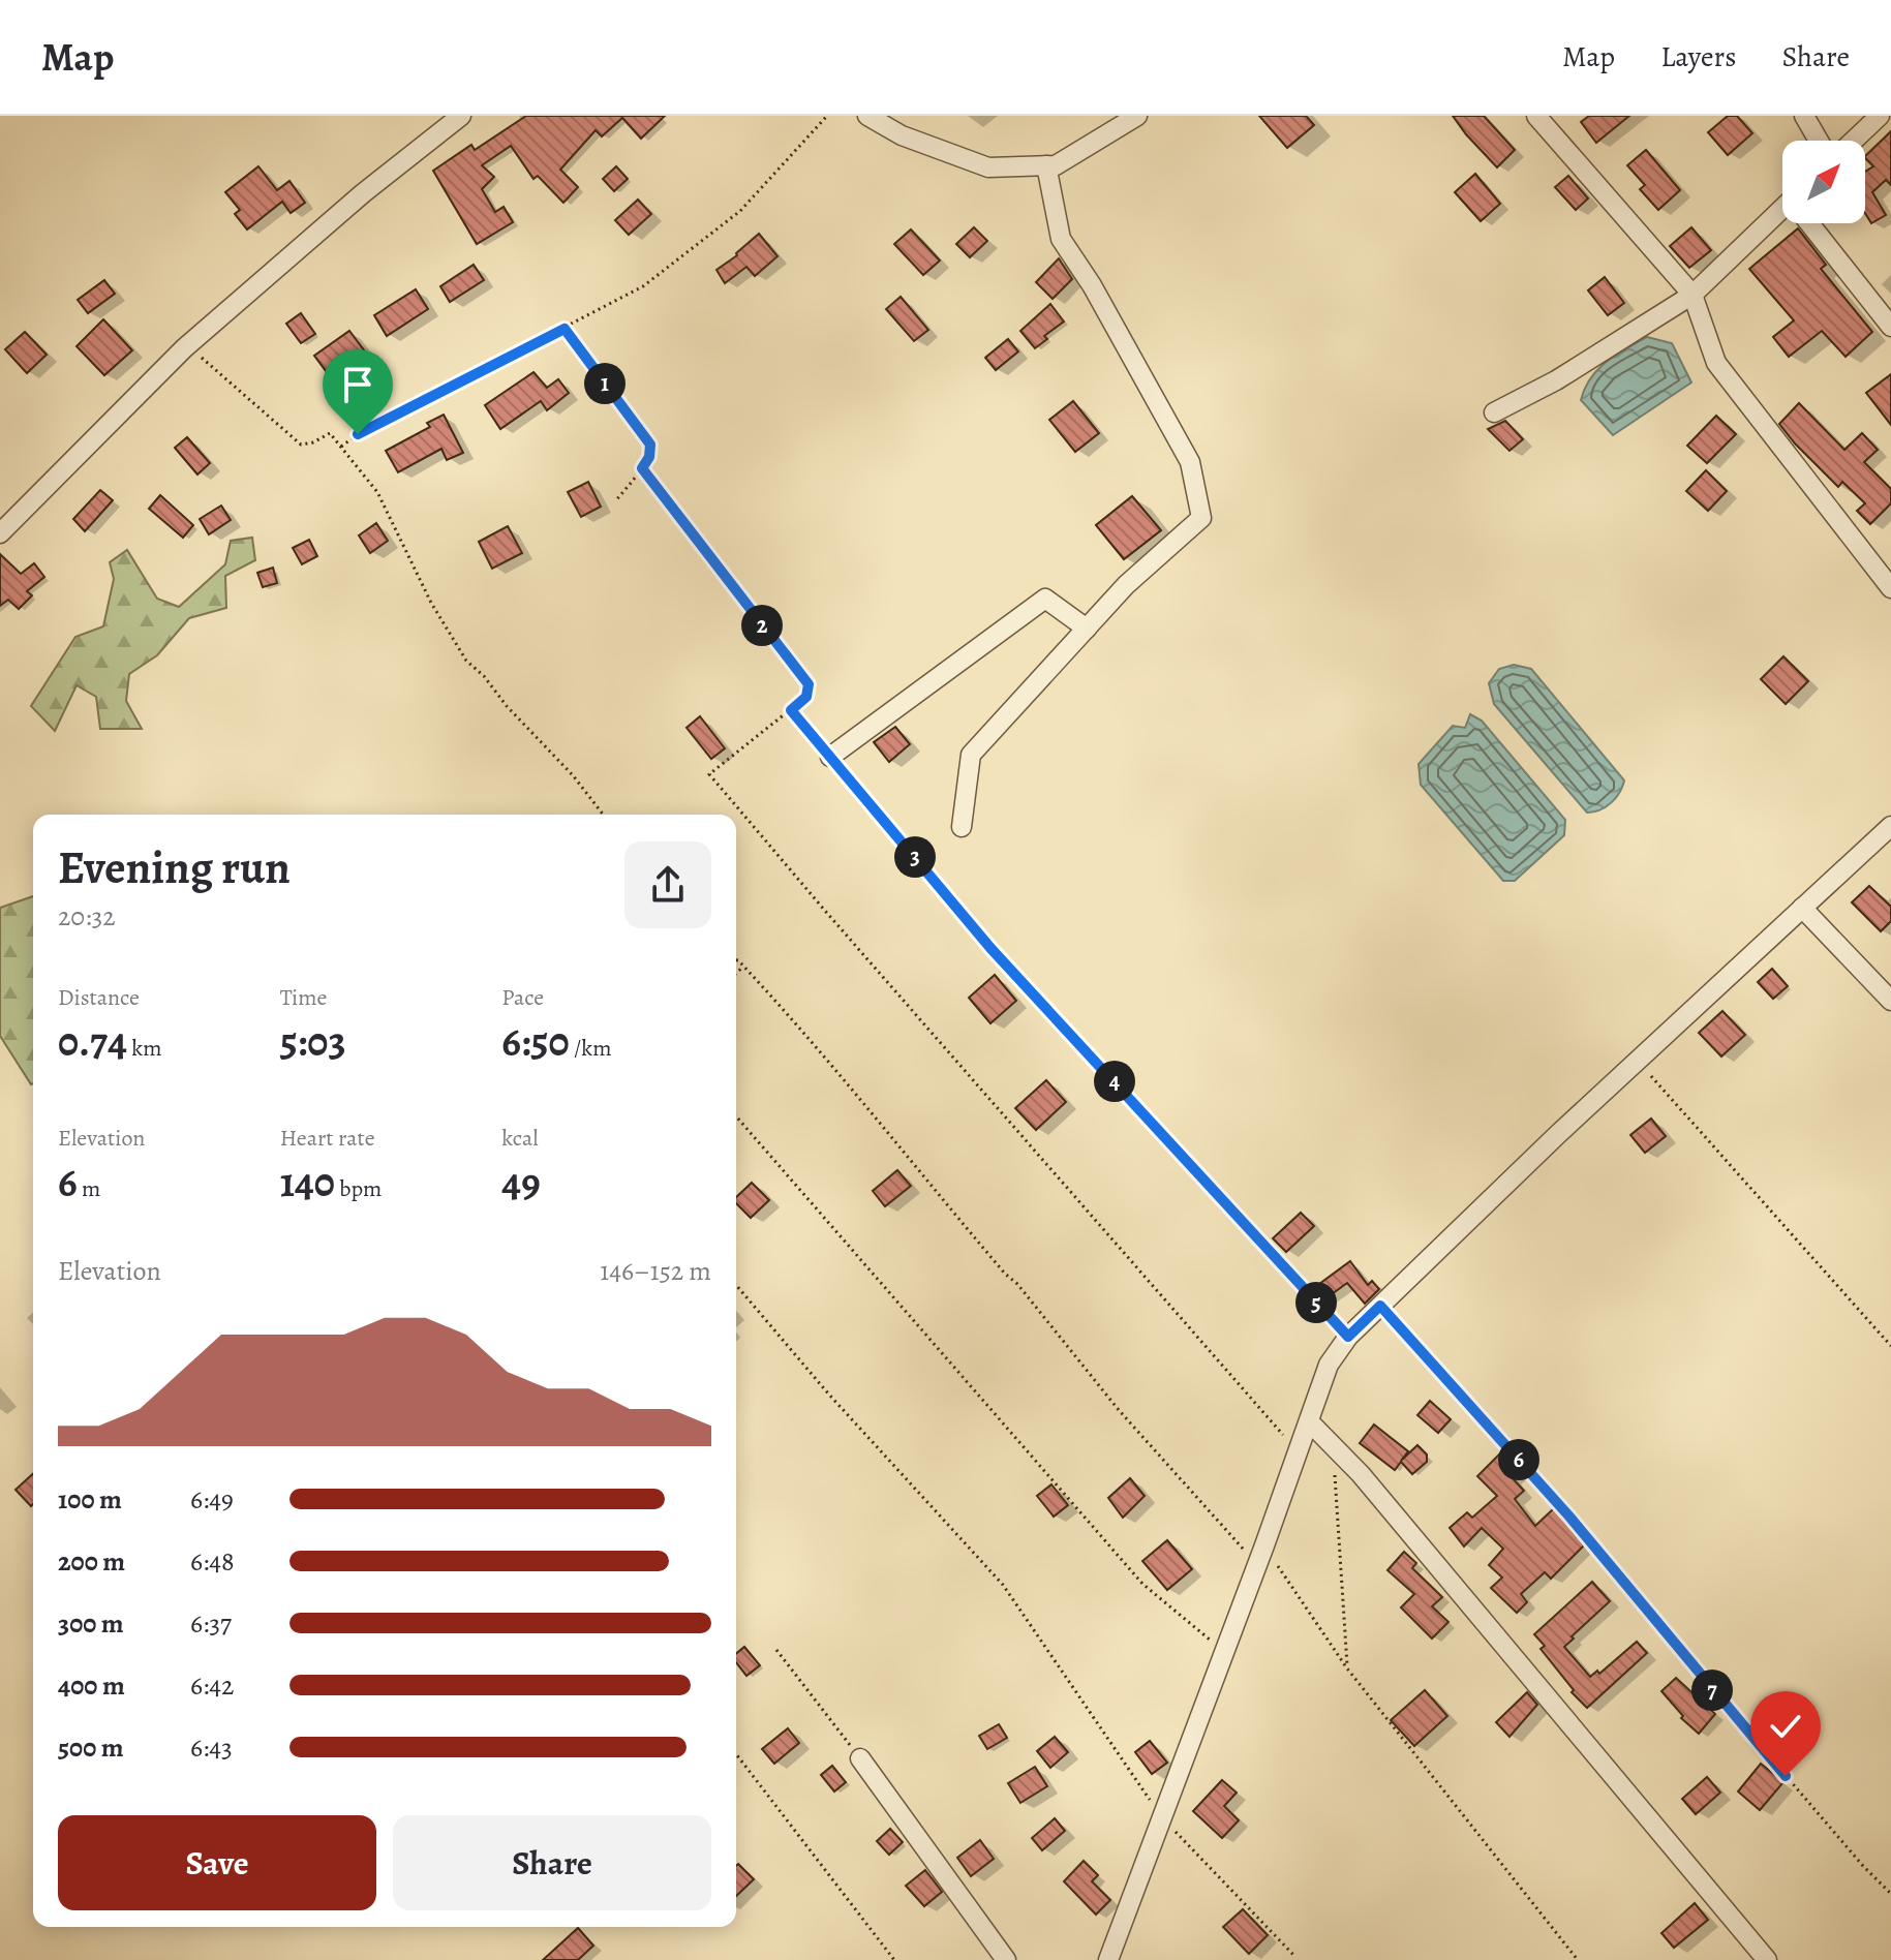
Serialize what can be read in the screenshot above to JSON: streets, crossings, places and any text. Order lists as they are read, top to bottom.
{
  "north": "top right",
  "page": {
    "header": "Map",
    "nav": ["Map", "Layers", "Share"],
    "pins": [
      "1",
      "2",
      "3",
      "4",
      "5",
      "6",
      "7"
    ],
    "heading": ["Evening run", "20:32"],
    "stats": [
      ["Distance", "0.74 km"],
      ["Time", "5:03"],
      ["Pace", "6:50 /km"],
      ["Elevation", "6 m"],
      ["Heart rate", "140 bpm"],
      ["kcal", "49"]
    ],
    "chart": ["Elevation", "146–152 m"],
    "list": [
      {
        "name": "100 m",
        "note": "6:49"
      },
      {
        "name": "200 m",
        "note": "6:48"
      },
      {
        "name": "300 m",
        "note": "6:37"
      },
      {
        "name": "400 m",
        "note": "6:42"
      },
      {
        "name": "500 m",
        "note": "6:43"
      }
    ],
    "buttons": ["Save", "Share"]
  }
}
